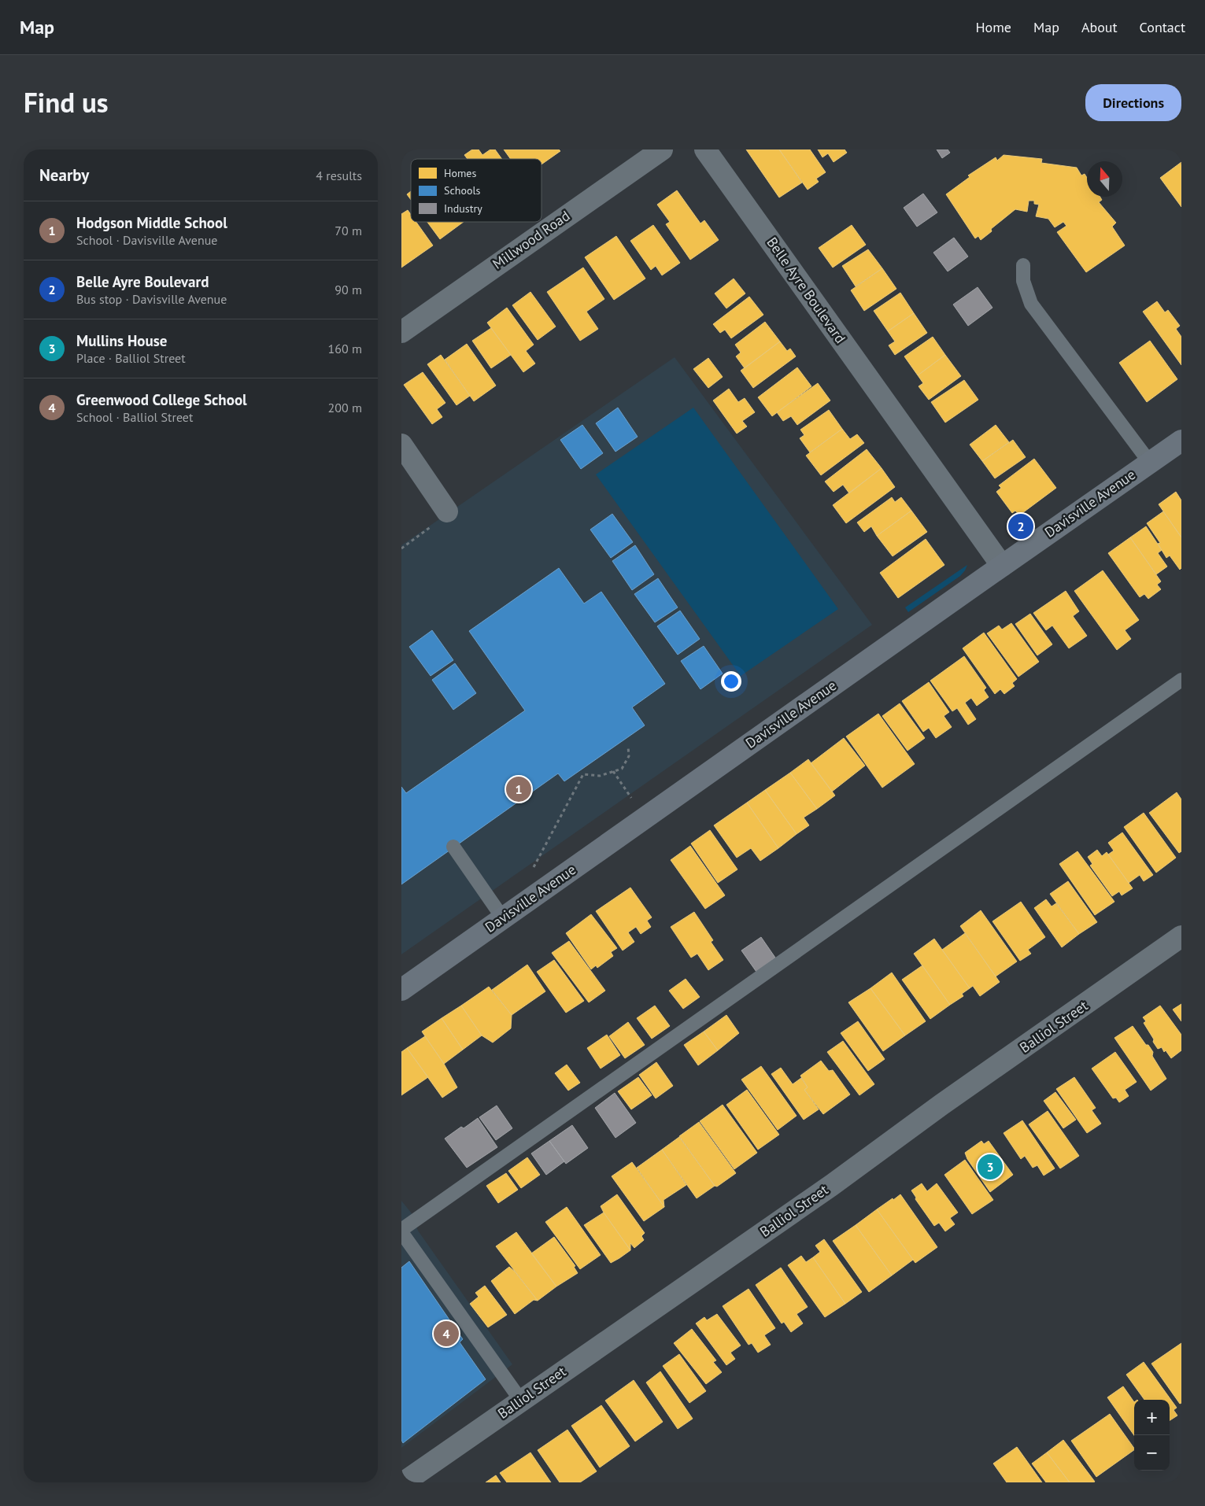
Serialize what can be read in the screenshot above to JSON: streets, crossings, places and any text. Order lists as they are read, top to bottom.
{
  "streets": {
    "street": [
      "Millwood Road",
      "Belle Ayre Boulevard",
      "Davisville Avenue",
      "Balliol Street"
    ]
  },
  "crossings": [
    ["Belle Ayre Boulevard", "Davisville Avenue"]
  ],
  "legend": ["Homes", "Schools", "Industry"],
  "north": "top",
  "page": {
    "header": "Map",
    "nav": [
      "Home",
      "Map",
      "About",
      "Contact"
    ],
    "title": "Find us",
    "buttons": "Directions",
    "heading": ["Nearby", "4 results"],
    "list": [
      {
        "mark": "1",
        "name": "Hodgson Middle School",
        "note": "School · Davisville Avenue",
        "value": "70 m"
      },
      {
        "mark": "2",
        "name": "Belle Ayre Boulevard",
        "note": "Bus stop · Davisville Avenue",
        "value": "90 m"
      },
      {
        "mark": "3",
        "name": "Mullins House",
        "note": "Place · Balliol Street",
        "value": "160 m"
      },
      {
        "mark": "4",
        "name": "Greenwood College School",
        "note": "School · Balliol Street",
        "value": "200 m"
      }
    ],
    "pins": [
      "2",
      "1",
      "3",
      "4"
    ],
    "map_buttons": ["+", "−"]
  }
}
